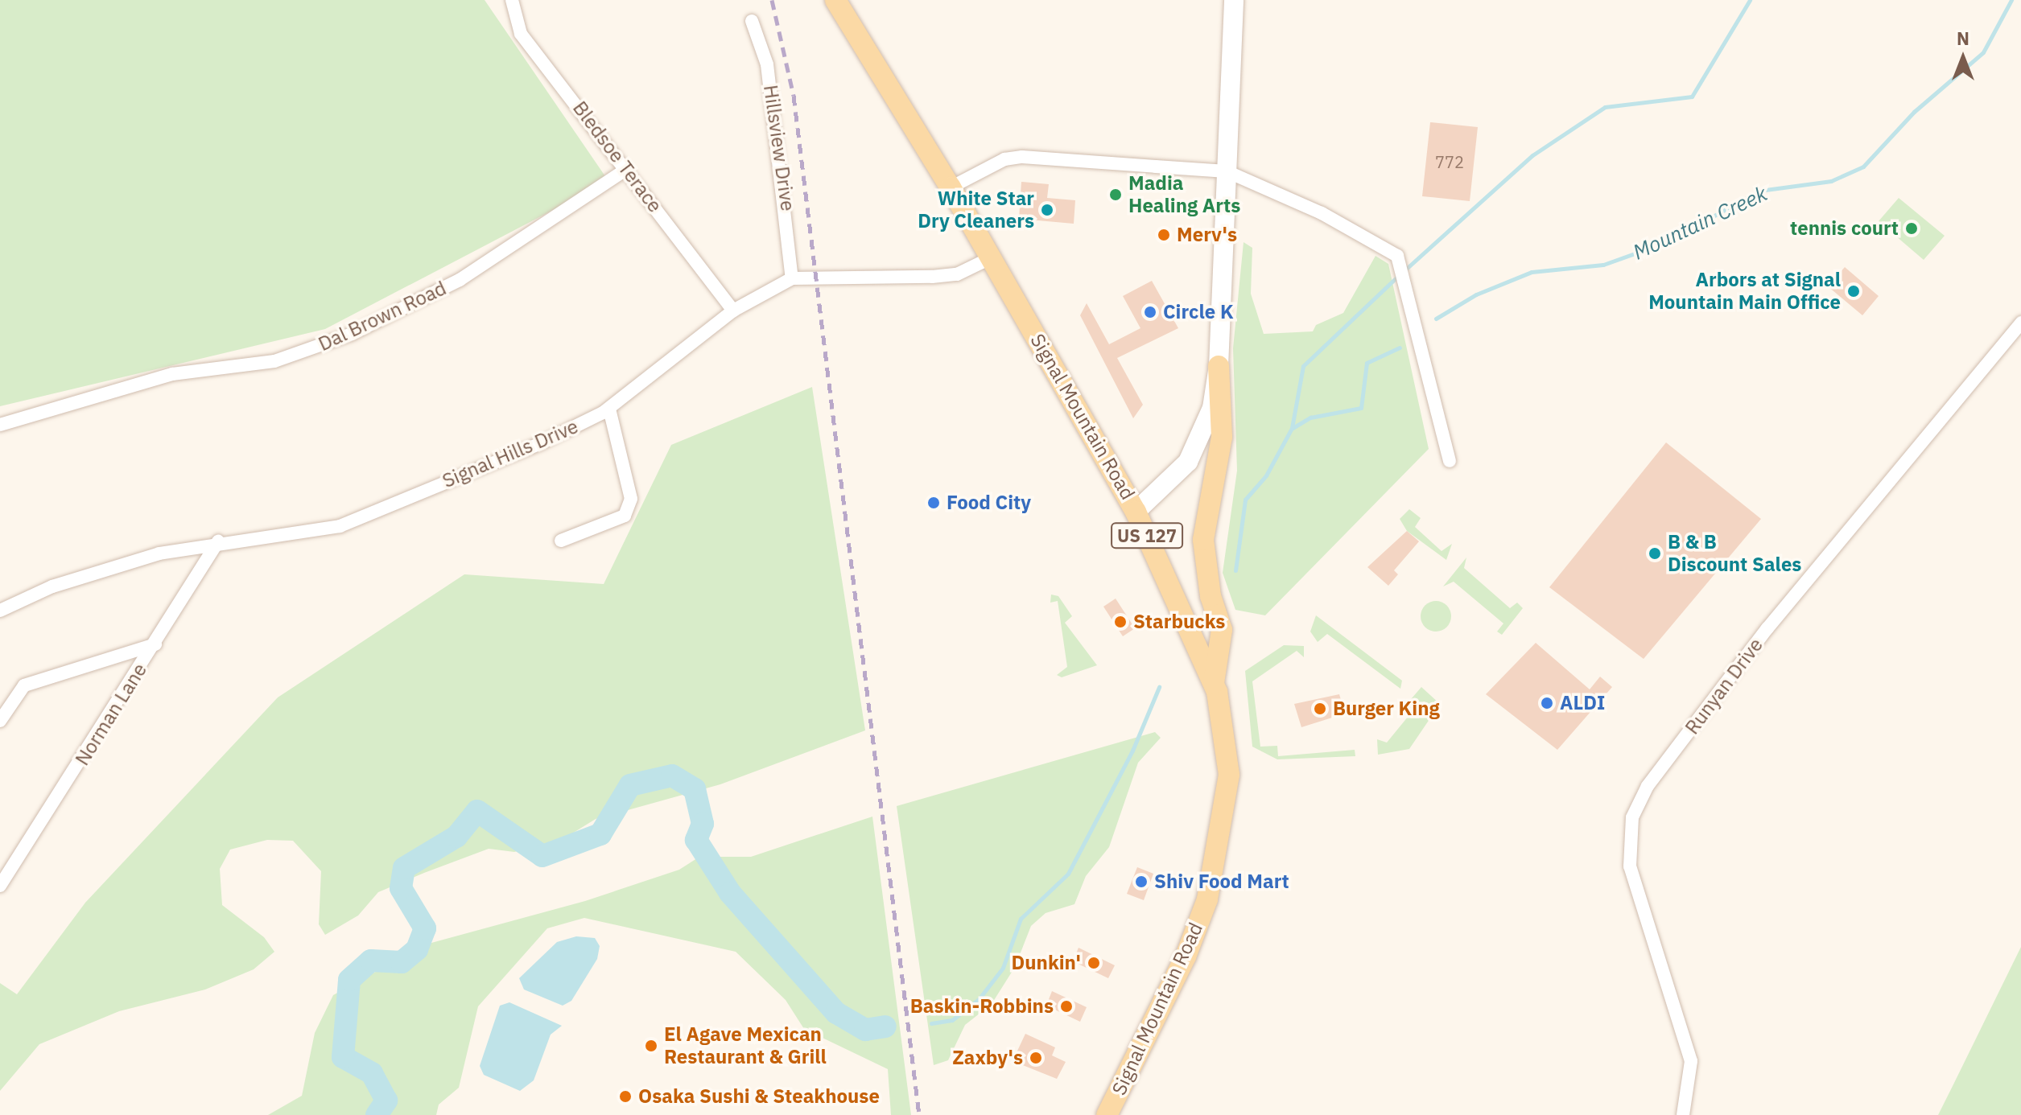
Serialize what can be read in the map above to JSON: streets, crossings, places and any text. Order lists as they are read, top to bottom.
{
  "streets": {
    "main road": ["Signal Mountain Road", "US 127"],
    "street": [
      "Hillsview Drive",
      "Bledsoe Terace",
      "Dal Brown Road",
      "Signal Hills Drive",
      "Runyan Drive",
      "Norman Lane"
    ]
  },
  "crossings": [
    ["Hillsview Drive", "Signal Hills Drive"],
    ["Bledsoe Terace", "Dal Brown Road"],
    ["Bledsoe Terace", "Signal Hills Drive"],
    ["Signal Mountain Road", "Signal Hills Drive"],
    ["Signal Hills Drive", "Norman Lane"]
  ],
  "water": ["Mountain Creek"],
  "places": [
    "Madia Healing Arts",
    "White Star Dry Cleaners",
    "tennis court",
    "Merv's",
    "Arbors at Signal Mountain Main Office",
    "Circle K",
    "Food City",
    "B & B Discount Sales",
    "Starbucks",
    "ALDI",
    "Burger King",
    "Shiv Food Mart",
    "Dunkin'",
    "Baskin-Robbins",
    "El Agave Mexican Restaurant & Grill",
    "Zaxby's",
    "Osaka Sushi & Steakhouse"
  ],
  "house_numbers": ["772"],
  "north": "top"
}
